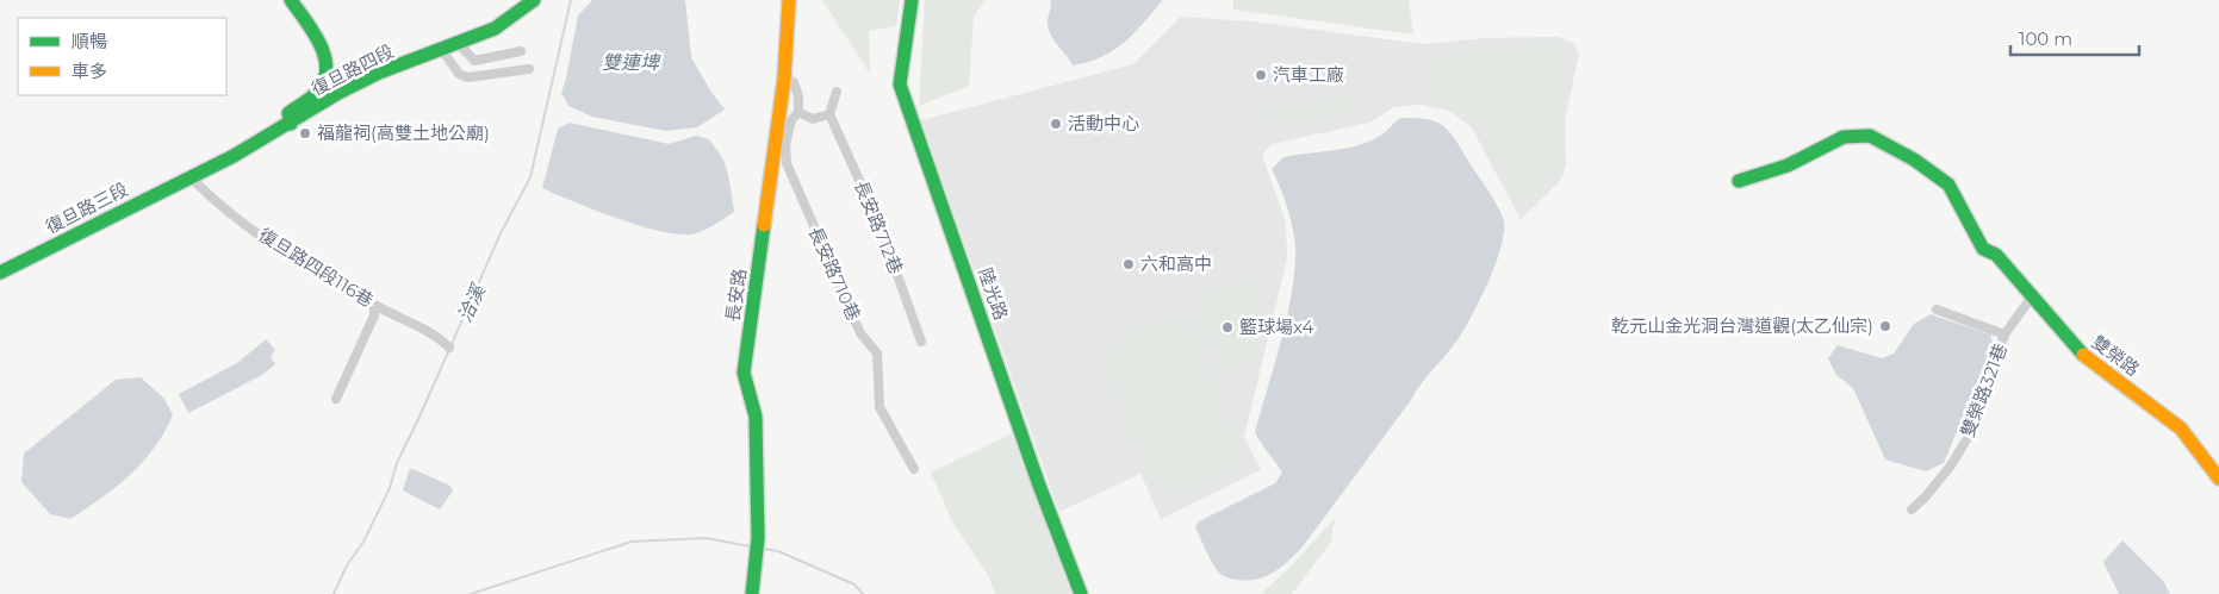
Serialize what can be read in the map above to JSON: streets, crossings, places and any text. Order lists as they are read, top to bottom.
{
  "streets": {
    "street": [
      "復旦路四段",
      "復旦路三段",
      "長安路712巷",
      "復旦路四段116巷",
      "長安路710巷",
      "陸光路",
      "長安路",
      "雙榮路",
      "雙榮路321巷"
    ]
  },
  "crossings": [
    ["復旦路四段", "復旦路三段"],
    ["復旦路四段", "復旦路四段116巷"],
    ["復旦路三段", "復旦路四段116巷"],
    ["雙榮路", "雙榮路321巷"]
  ],
  "water": ["雙連埤", "洽溪"],
  "places": [
    "汽車工廠",
    "活動中心",
    "福龍祠(高雙土地公廟)",
    "六和高中",
    "乾元山金光洞台灣道觀(太乙仙宗)",
    "籃球場x4"
  ],
  "legend": ["順暢", "車多"],
  "scale_bar": "100 m"
}
